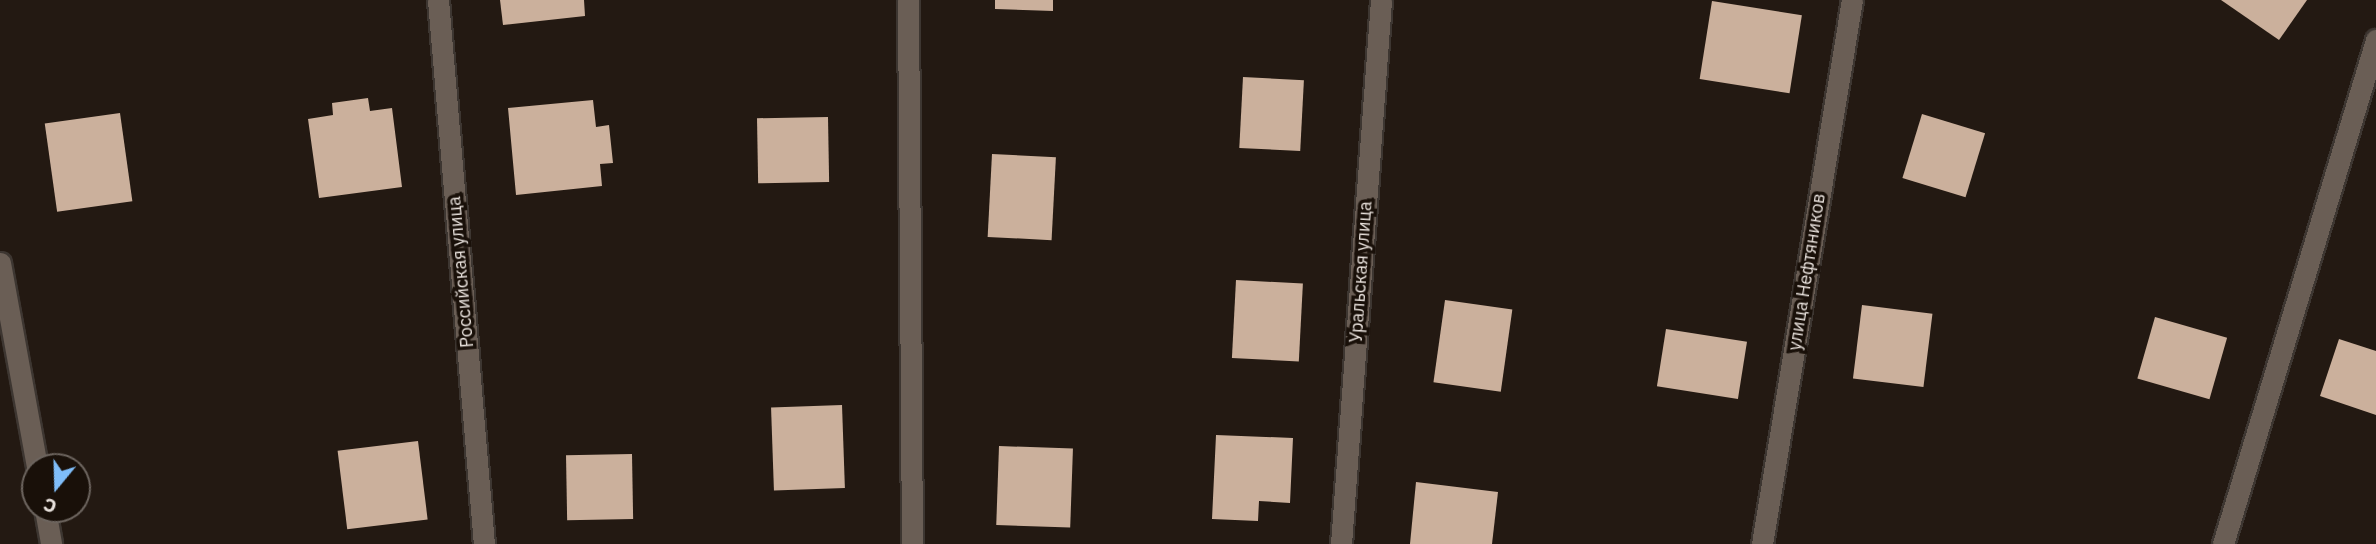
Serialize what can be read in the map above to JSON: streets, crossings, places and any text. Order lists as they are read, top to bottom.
{
  "streets": {
    "street": ["Российская улица", "Уральская улица", "улица Нефтяников"]
  },
  "north": "bottom"
}
